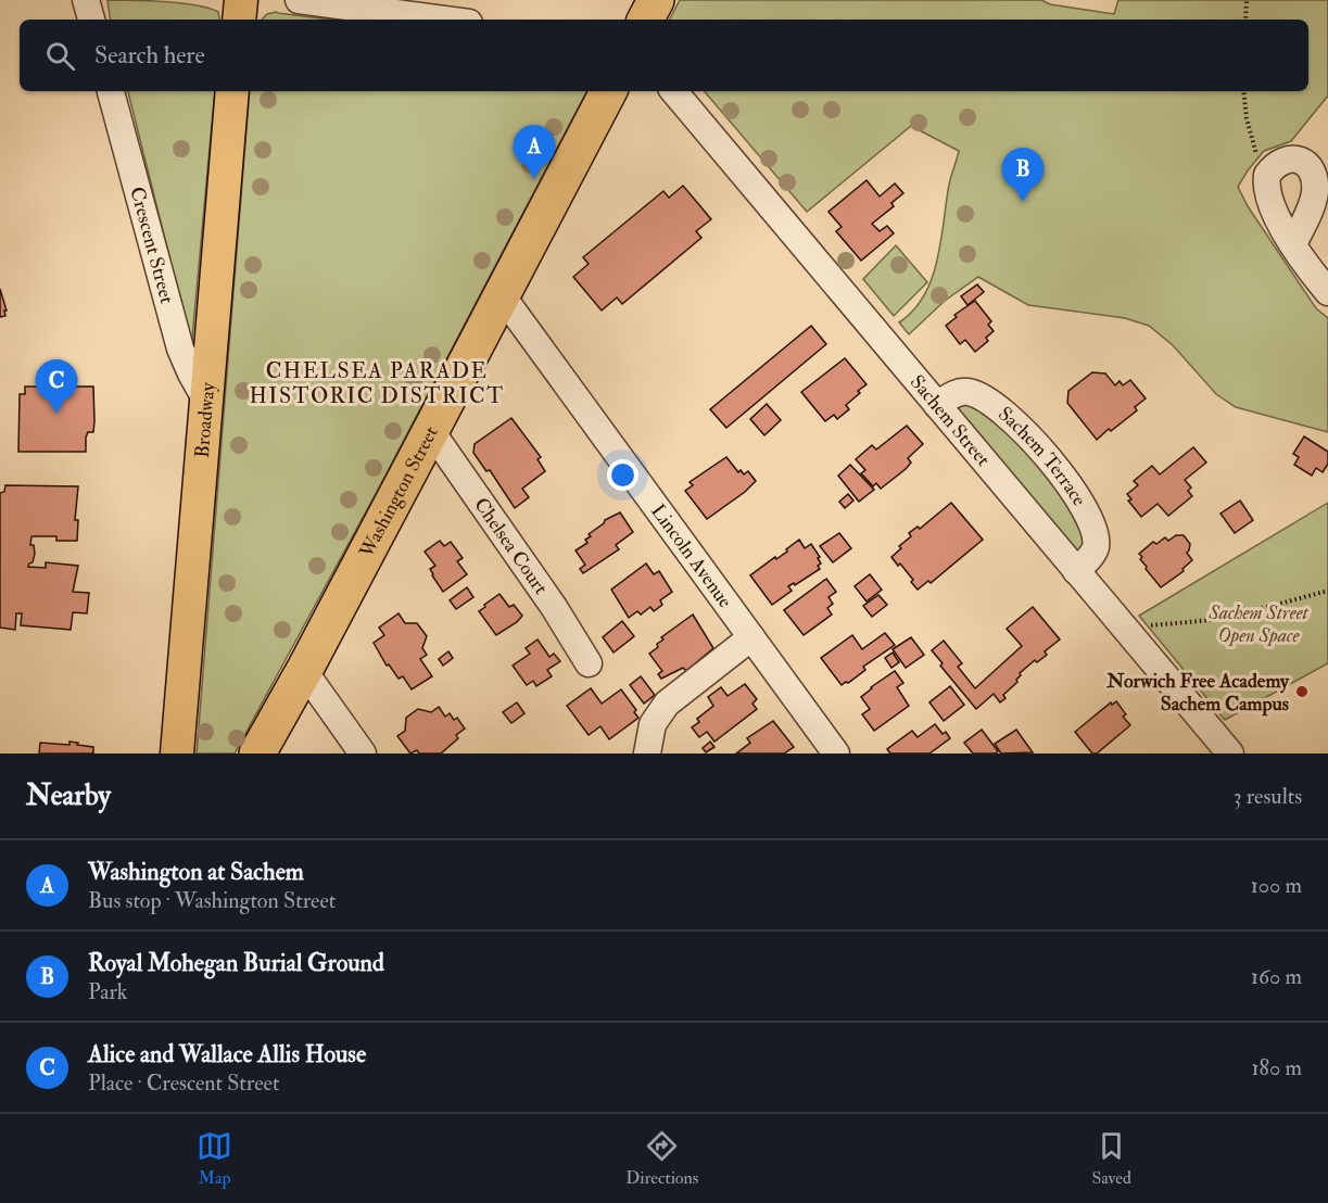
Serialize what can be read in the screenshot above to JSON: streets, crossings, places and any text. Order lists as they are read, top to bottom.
{
  "streets": {
    "highway": ["Washington Street"],
    "main road": ["Broadway"],
    "street": [
      "Crescent Street",
      "Sachem Street",
      "Sachem Terrace",
      "Chelsea Court",
      "Lincoln Avenue"
    ]
  },
  "crossings": [
    ["Crescent Street", "Broadway"],
    ["Sachem Street", "Sachem Terrace"],
    ["Washington Street", "Chelsea Court"],
    ["Washington Street", "Lincoln Avenue"]
  ],
  "districts": ["CHELSEA PARADE HISTORIC DISTRICT"],
  "parks": ["Sachem Street Open Space"],
  "places": ["Norwich Free Academy Sachem Campus"],
  "page": {
    "search": "Search here",
    "pins": ["A", "B", "C"],
    "heading": ["Nearby", "3 results"],
    "list": [
      {
        "mark": "A",
        "name": "Washington at Sachem",
        "note": "Bus stop · Washington Street",
        "value": "100 m"
      },
      {
        "mark": "B",
        "name": "Royal Mohegan Burial Ground",
        "note": "Park",
        "value": "160 m"
      },
      {
        "mark": "C",
        "name": "Alice and Wallace Allis House",
        "note": "Place · Crescent Street",
        "value": "180 m"
      }
    ],
    "nav": ["Map", "Directions", "Saved"]
  }
}
